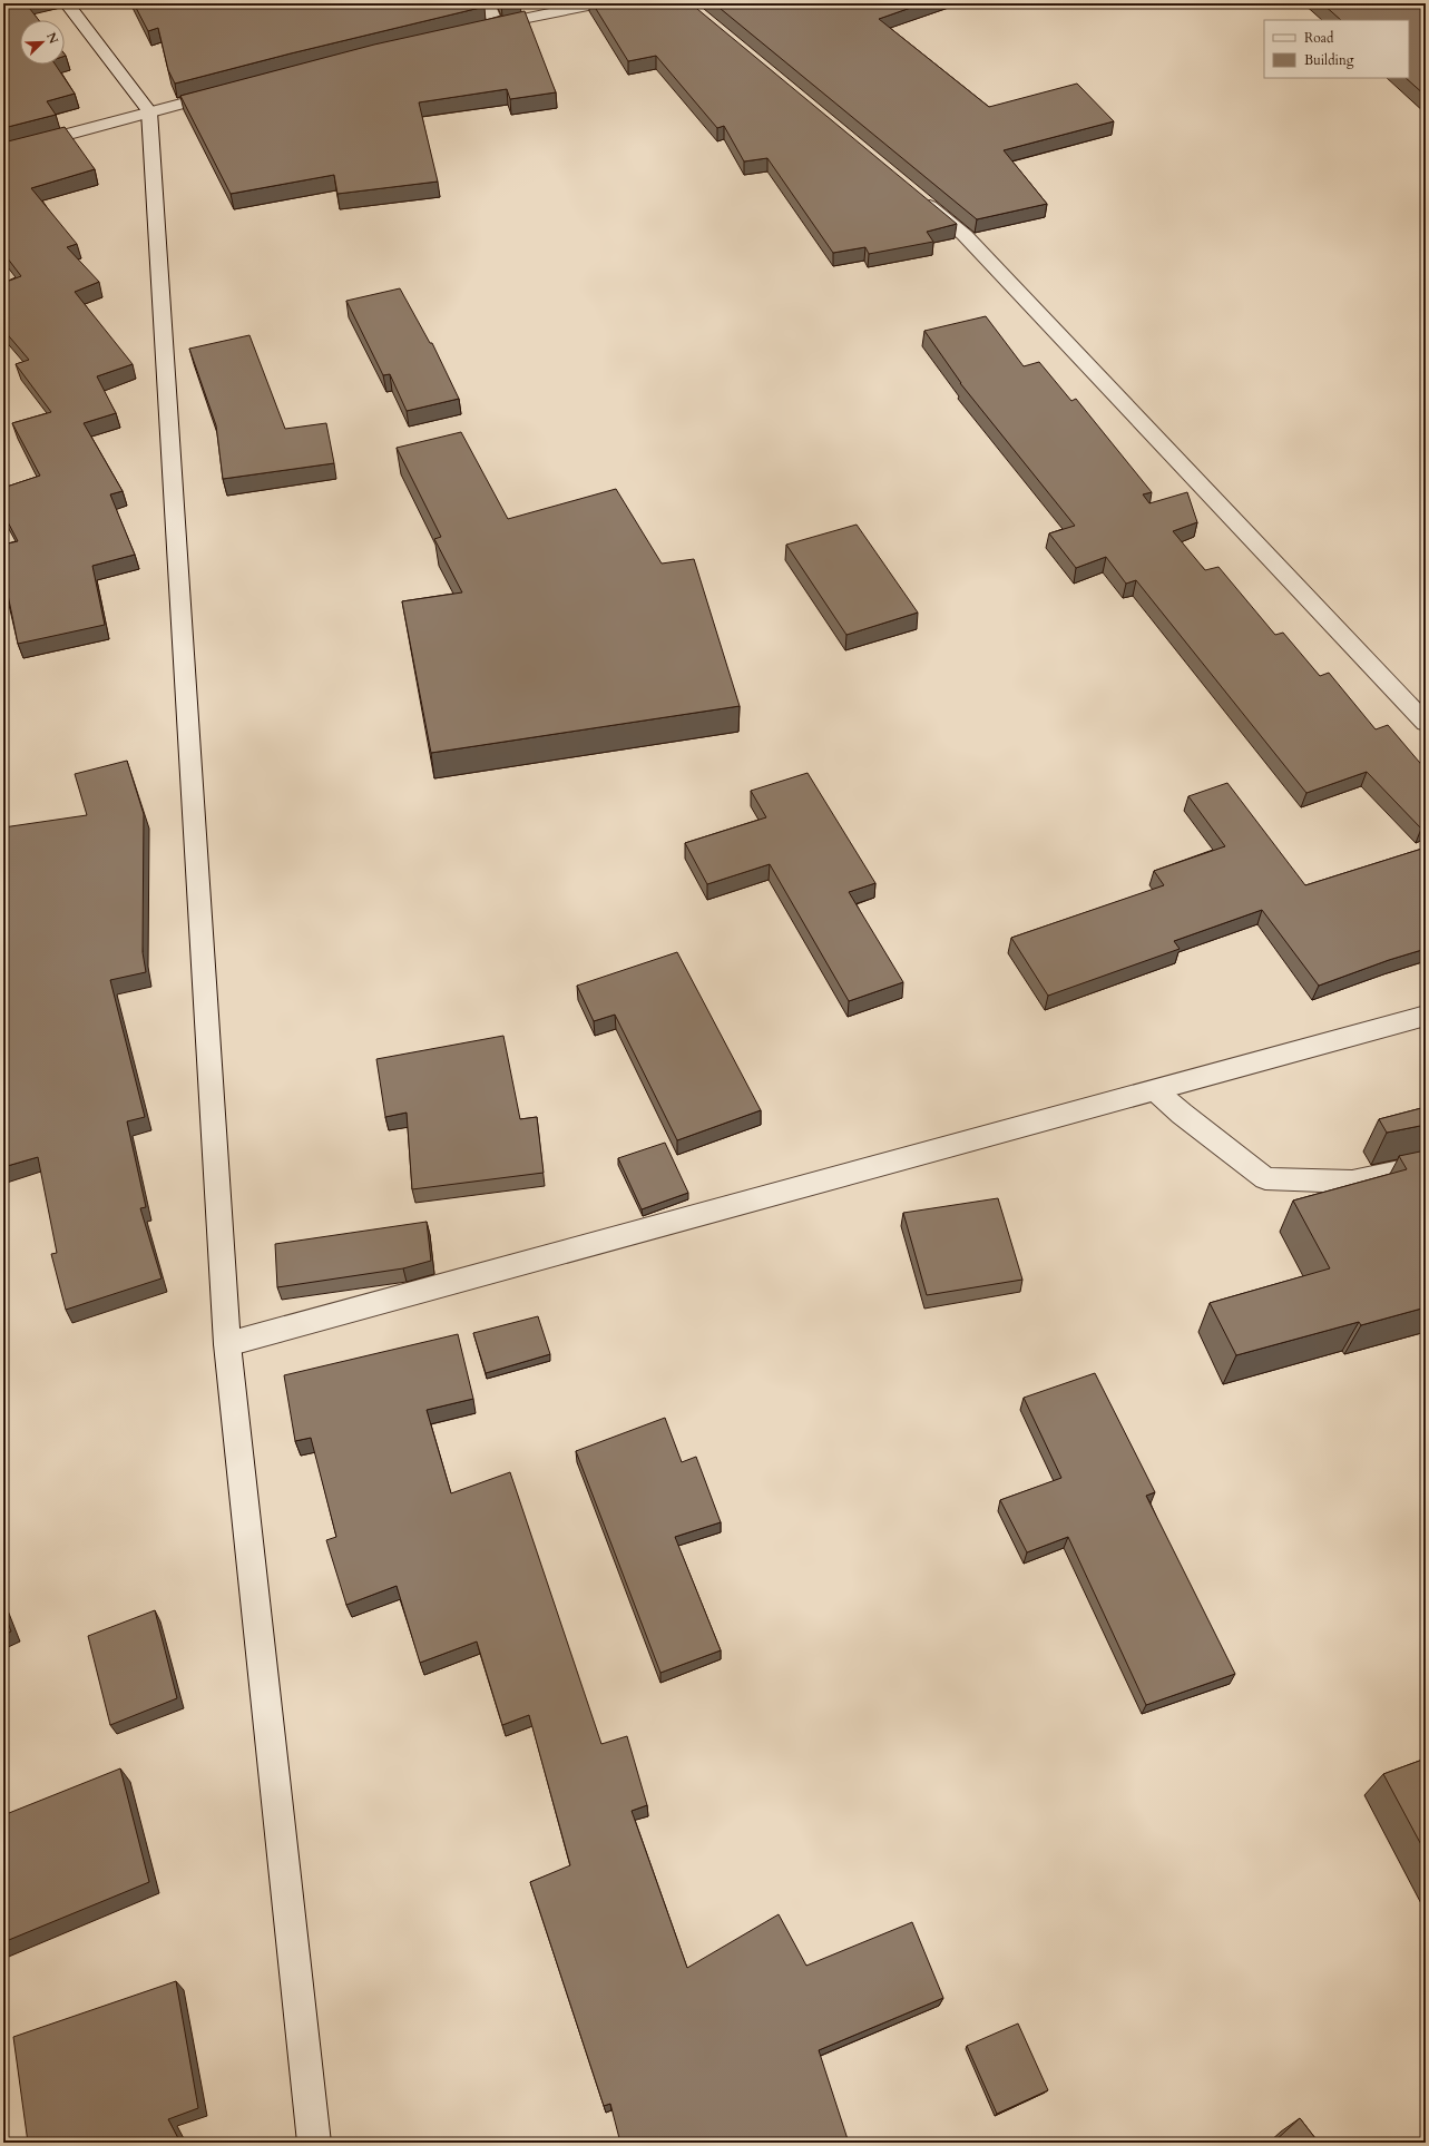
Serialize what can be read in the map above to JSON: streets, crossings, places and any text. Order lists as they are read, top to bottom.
{
  "legend": ["Road", "Building"],
  "north": "top right"
}
